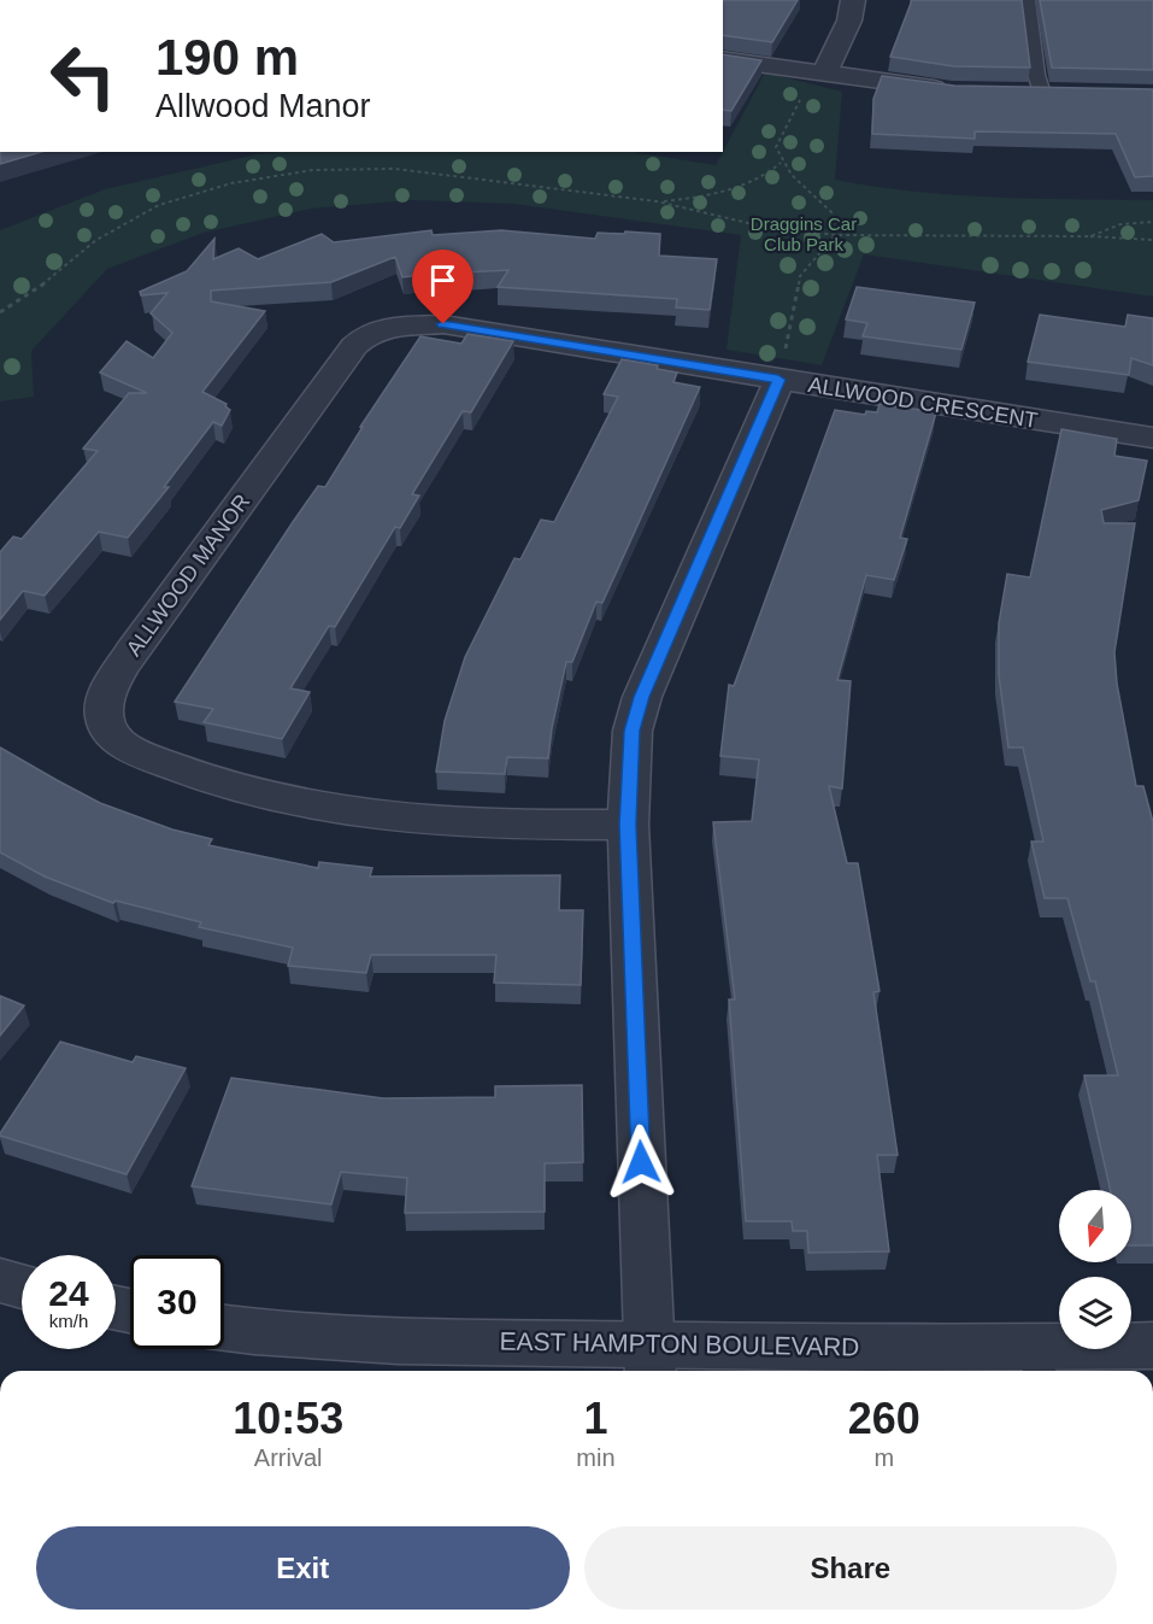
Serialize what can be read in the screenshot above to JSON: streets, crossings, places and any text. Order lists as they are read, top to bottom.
{
  "streets": {
    "street": ["ALLWOOD CRESCENT", "ALLWOOD MANOR", "EAST HAMPTON BOULEVARD"]
  },
  "crossings": [
    ["ALLWOOD CRESCENT", "ALLWOOD MANOR"],
    ["ALLWOOD CRESCENT", "EAST HAMPTON BOULEVARD"]
  ],
  "parks": ["Draggins Car Club Park"],
  "north": "bottom",
  "page": {
    "turn": ["190 m", "Allwood Manor"],
    "speed": "24 km/h",
    "limit": "30",
    "eta": [
      "10:53",
      "Arrival",
      "1",
      "min",
      "260",
      "m"
    ],
    "buttons": ["Exit", "Share"]
  }
}
